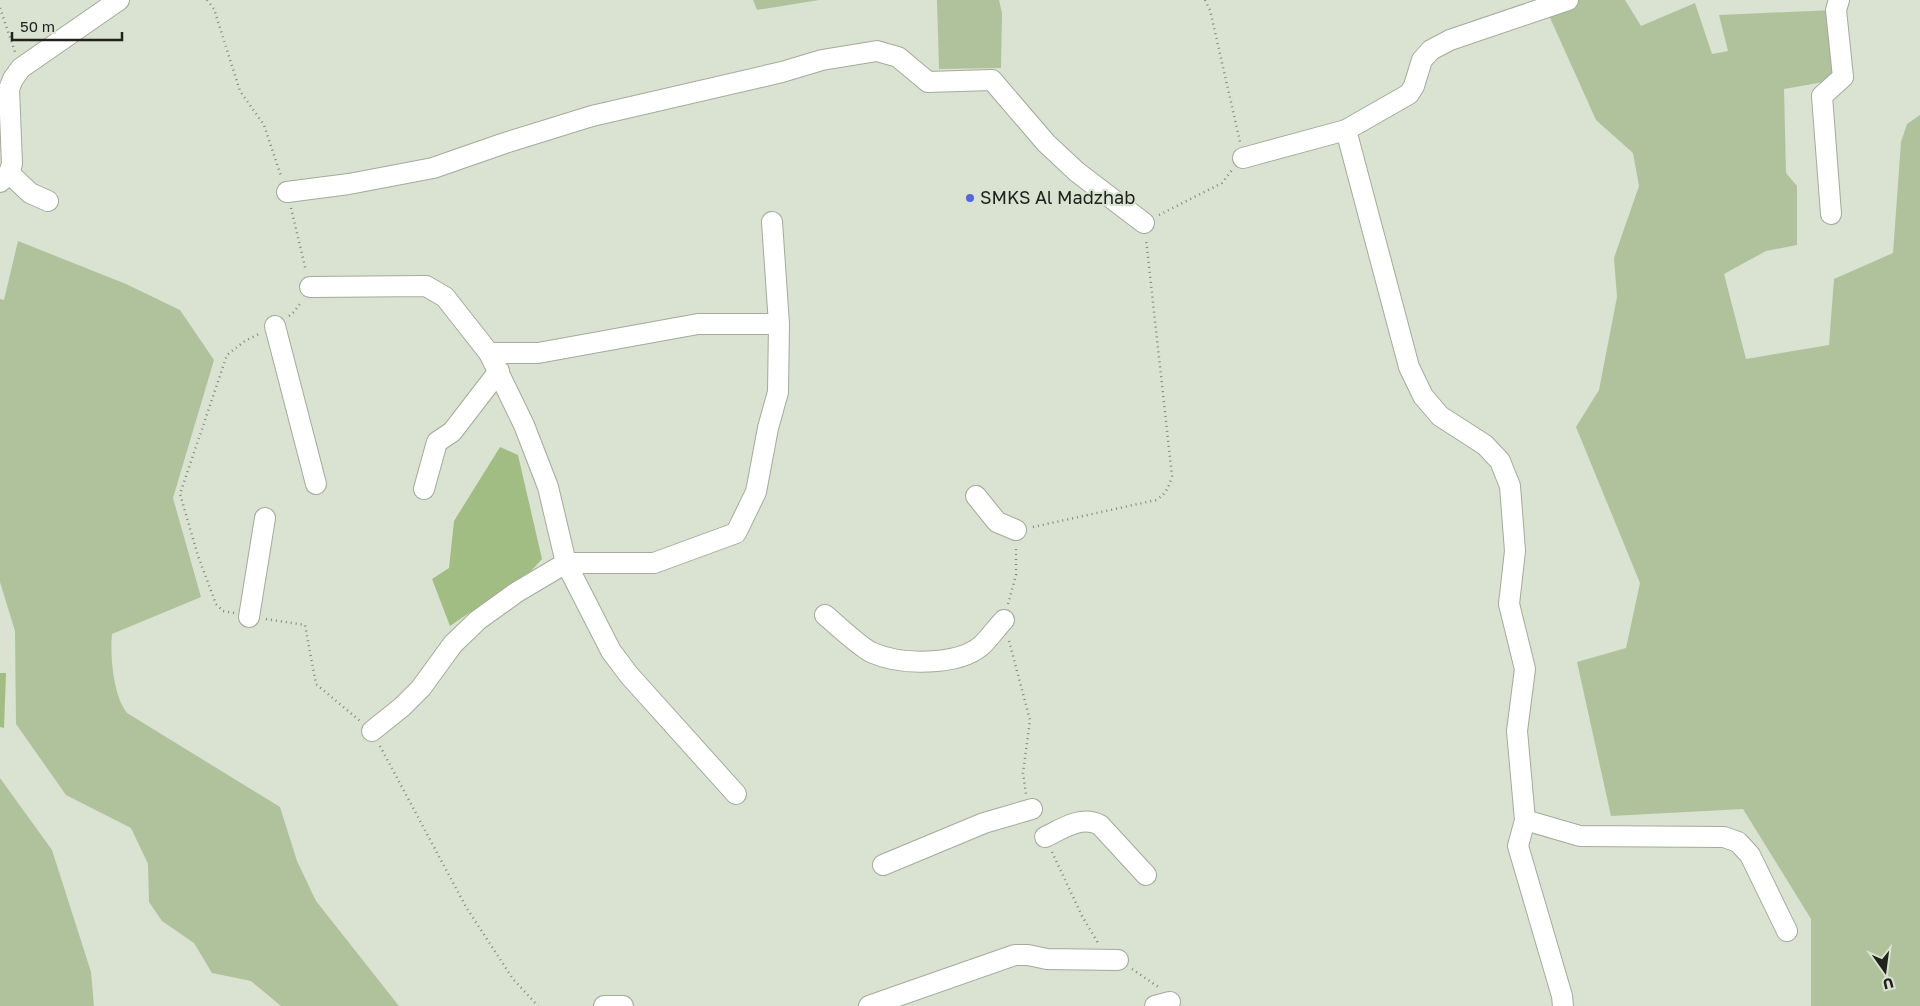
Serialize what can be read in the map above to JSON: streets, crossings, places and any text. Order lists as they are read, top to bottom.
{
  "places": ["SMKS Al Madzhab"],
  "scale_bar": "50 m",
  "north": "bottom"
}
